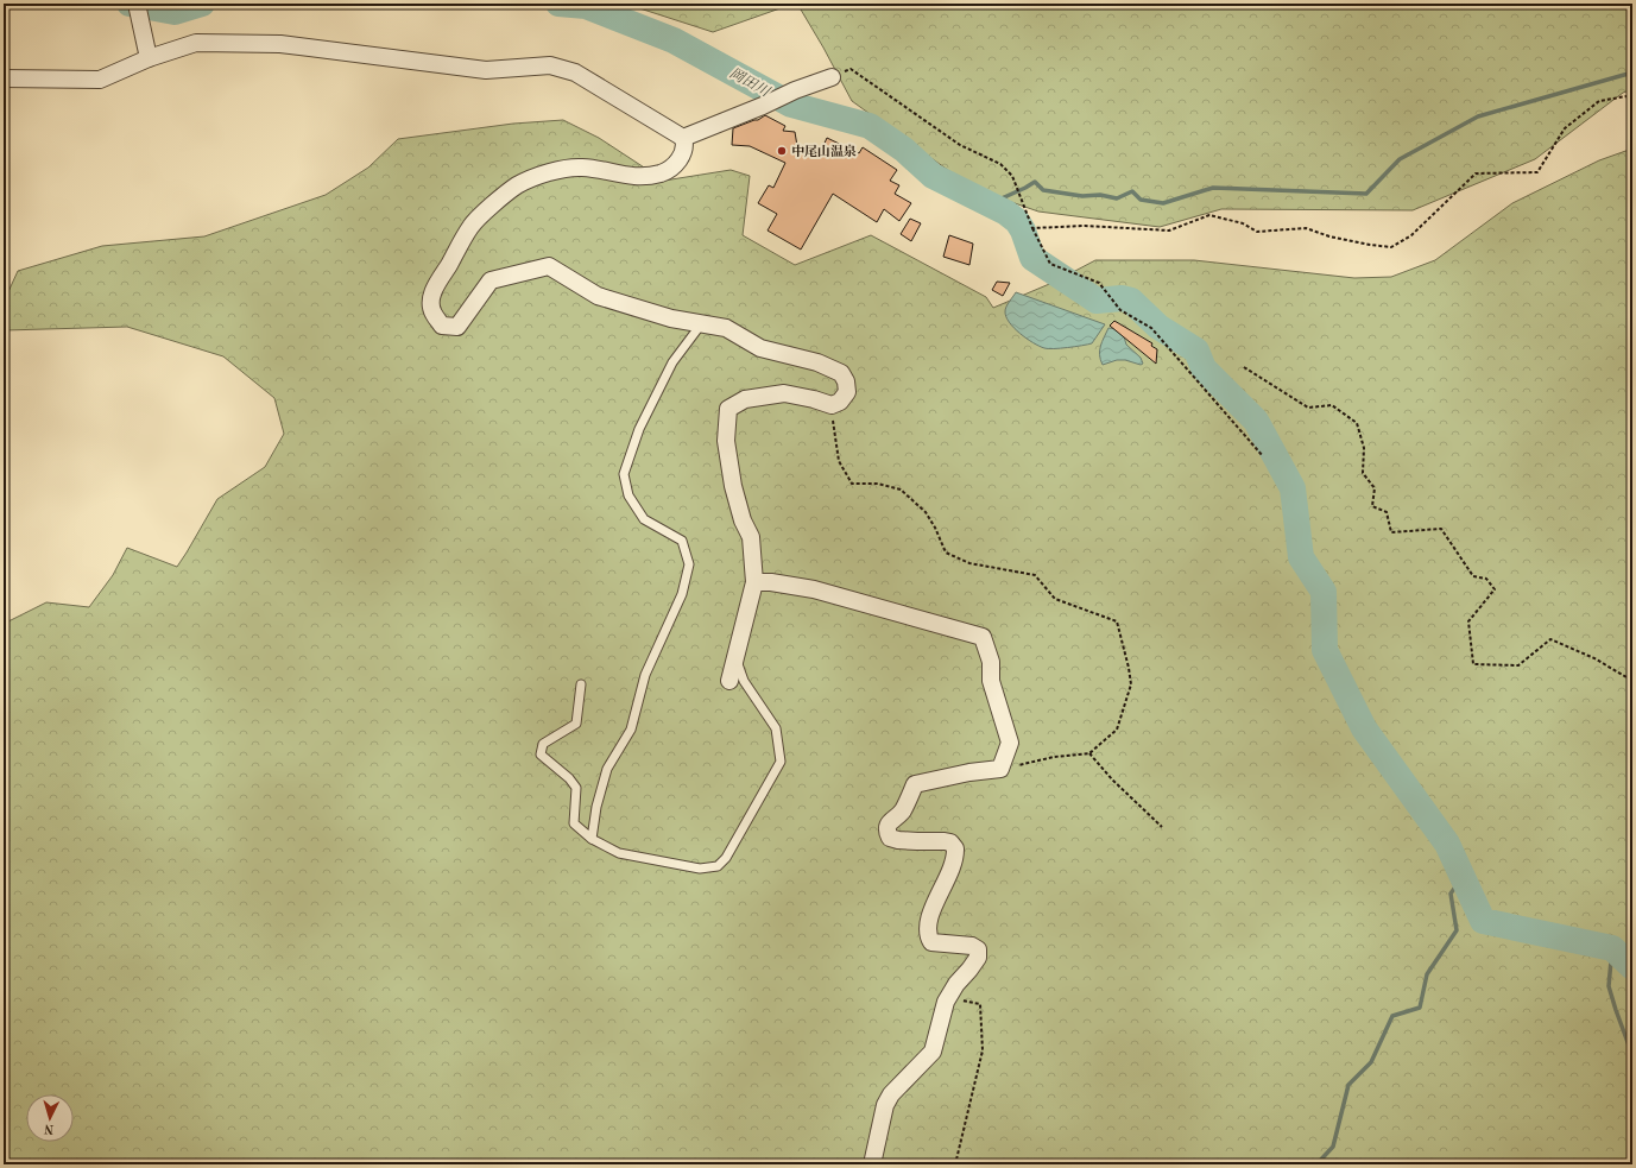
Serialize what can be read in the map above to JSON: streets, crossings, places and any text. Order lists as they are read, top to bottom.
{
  "water": ["岡田川"],
  "places": ["中尾山温泉"],
  "north": "bottom"
}
